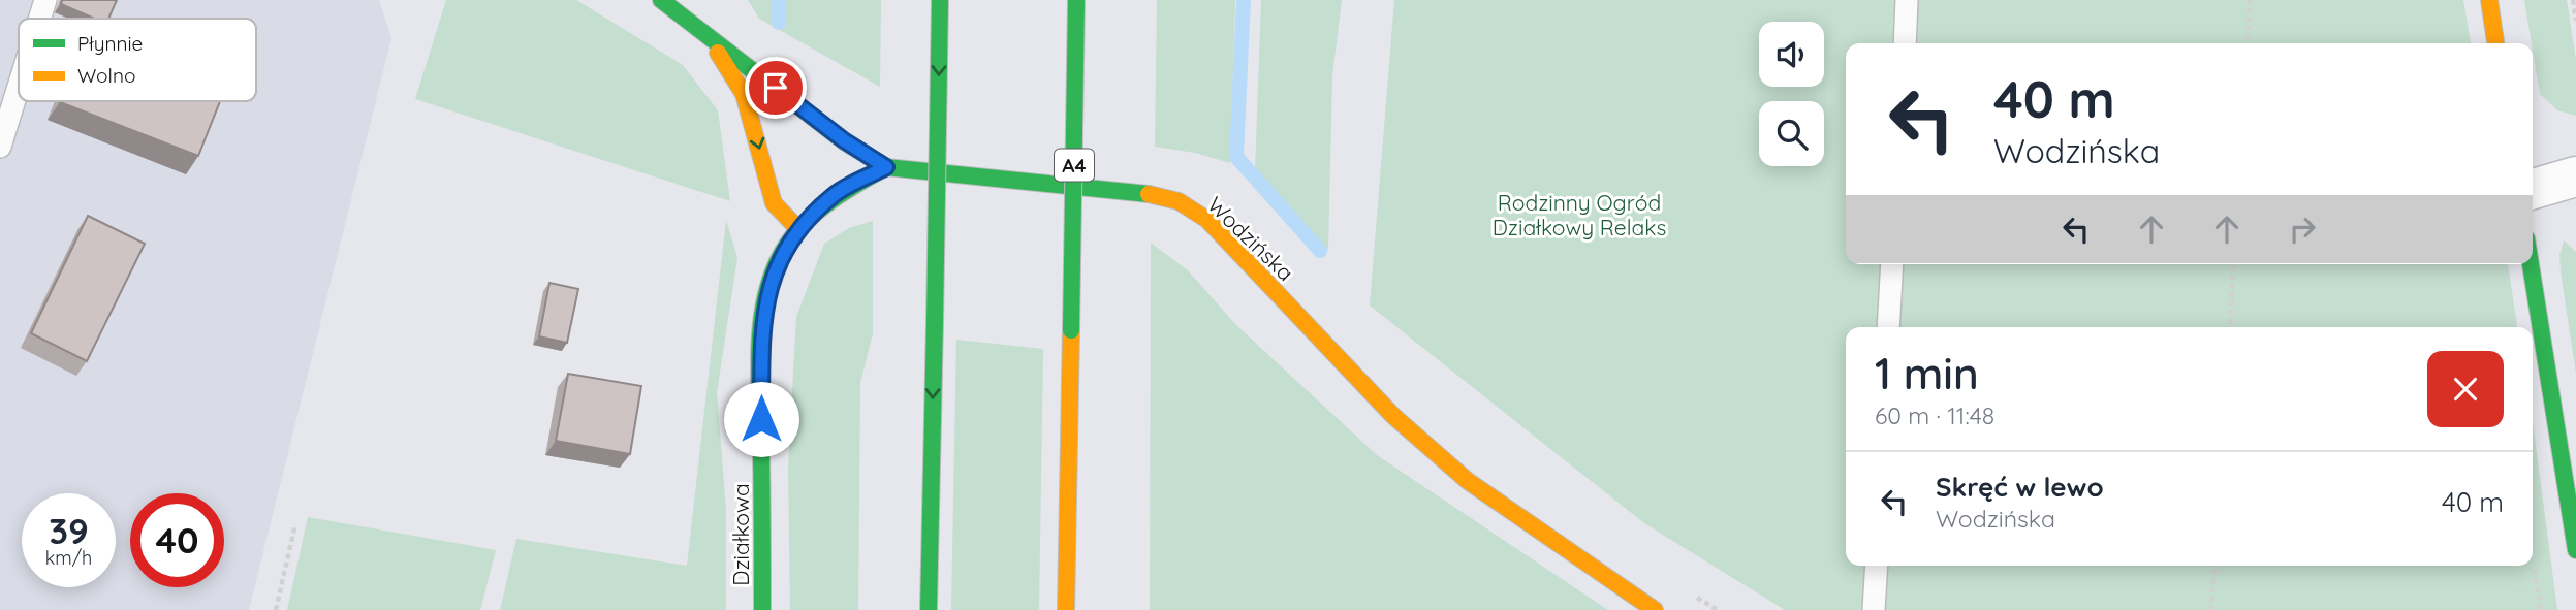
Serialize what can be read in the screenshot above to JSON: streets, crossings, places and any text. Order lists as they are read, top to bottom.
{
  "streets": {
    "main road": ["A4", "Wodzińska", "Działkowa"]
  },
  "crossings": [
    ["Wodzińska", "Działkowa"]
  ],
  "parks": ["Rodzinny Ogród Działkowy Relaks"],
  "legend": ["Płynnie", "Wolno"],
  "page": {
    "turn": ["40 m", "Wodzińska"],
    "heading": ["1 min", "60 m · 11:48"],
    "list": [
      {
        "name": "Skręć w lewo",
        "note": "Wodzińska",
        "value": "40 m"
      }
    ],
    "speed": "39 km/h",
    "limit": "40"
  }
}
